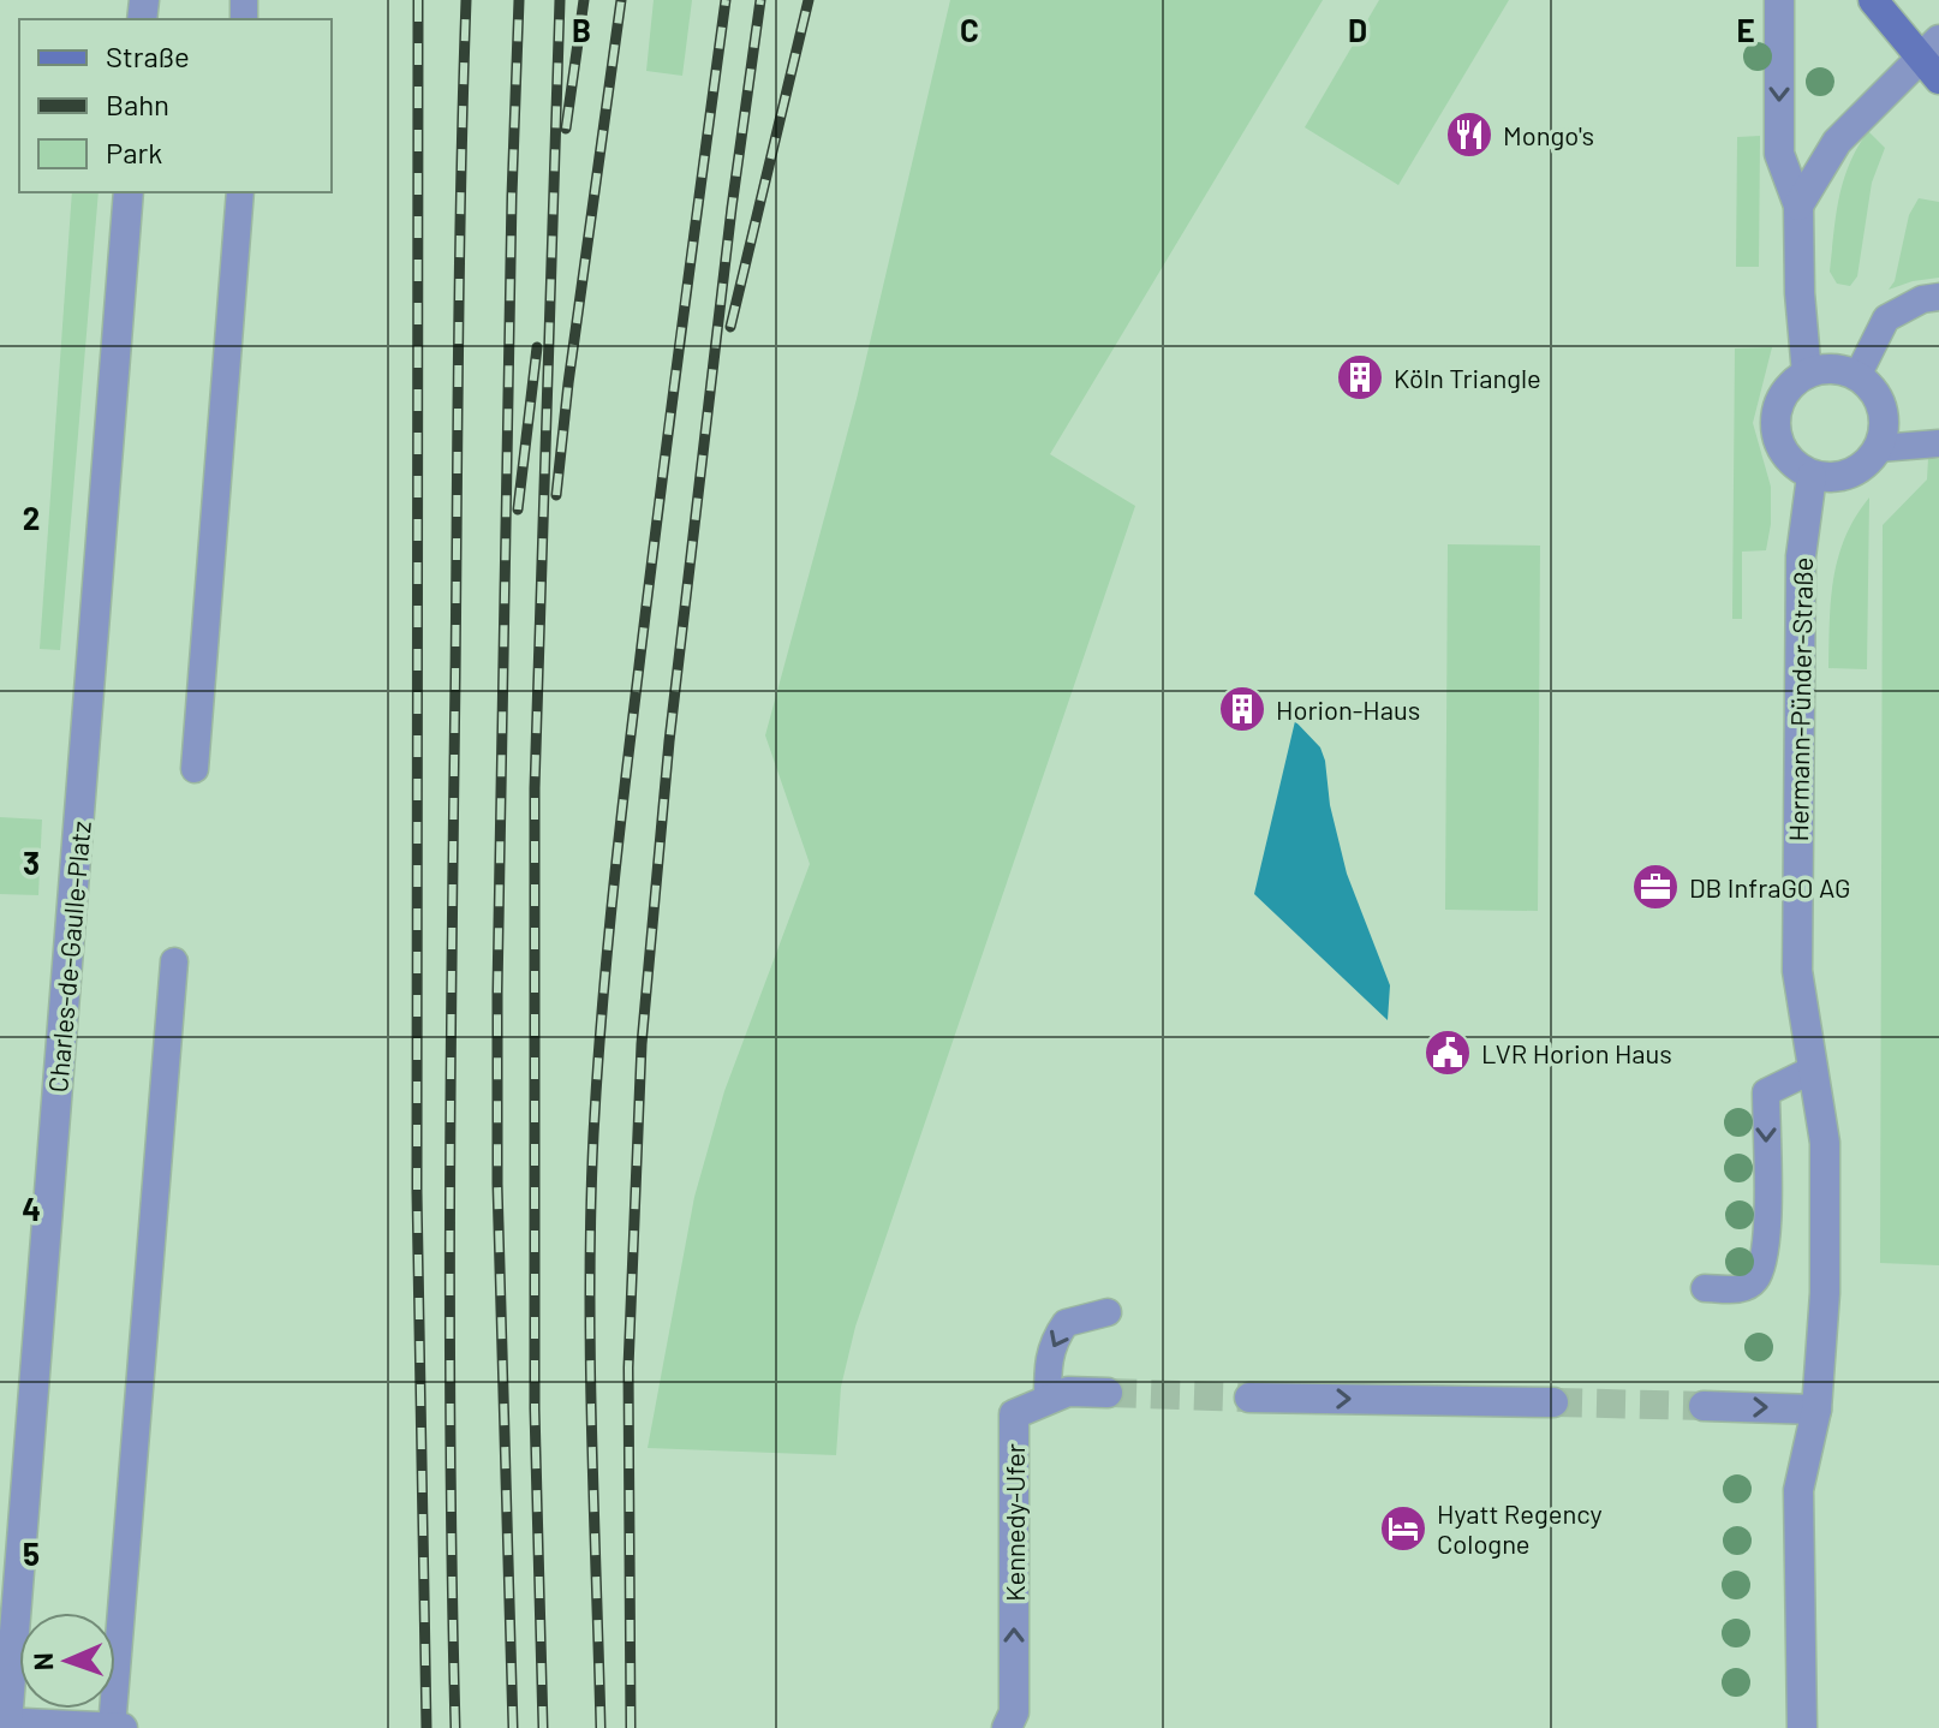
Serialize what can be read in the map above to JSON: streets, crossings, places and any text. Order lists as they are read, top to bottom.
{
  "streets": {
    "street": ["Hermann-Pünder-Straße", "Charles-de-Gaulle-Platz", "Kennedy-Ufer"]
  },
  "one_way": ["Kennedy-Ufer"],
  "places": {
    "restaurant": ["Mongo's"],
    "building": ["Köln Triangle", "Horion-Haus"],
    "office": ["DB InfraGO AG"],
    "public building": ["LVR Horion Haus"],
    "hotel": ["Hyatt Regency Cologne"]
  },
  "legend": ["Straße", "Bahn", "Park"],
  "north": "left",
  "grid": {
    "columns": [
      "B",
      "C",
      "D",
      "E"
    ],
    "rows": [
      "2",
      "3",
      "4",
      "5"
    ]
  }
}
